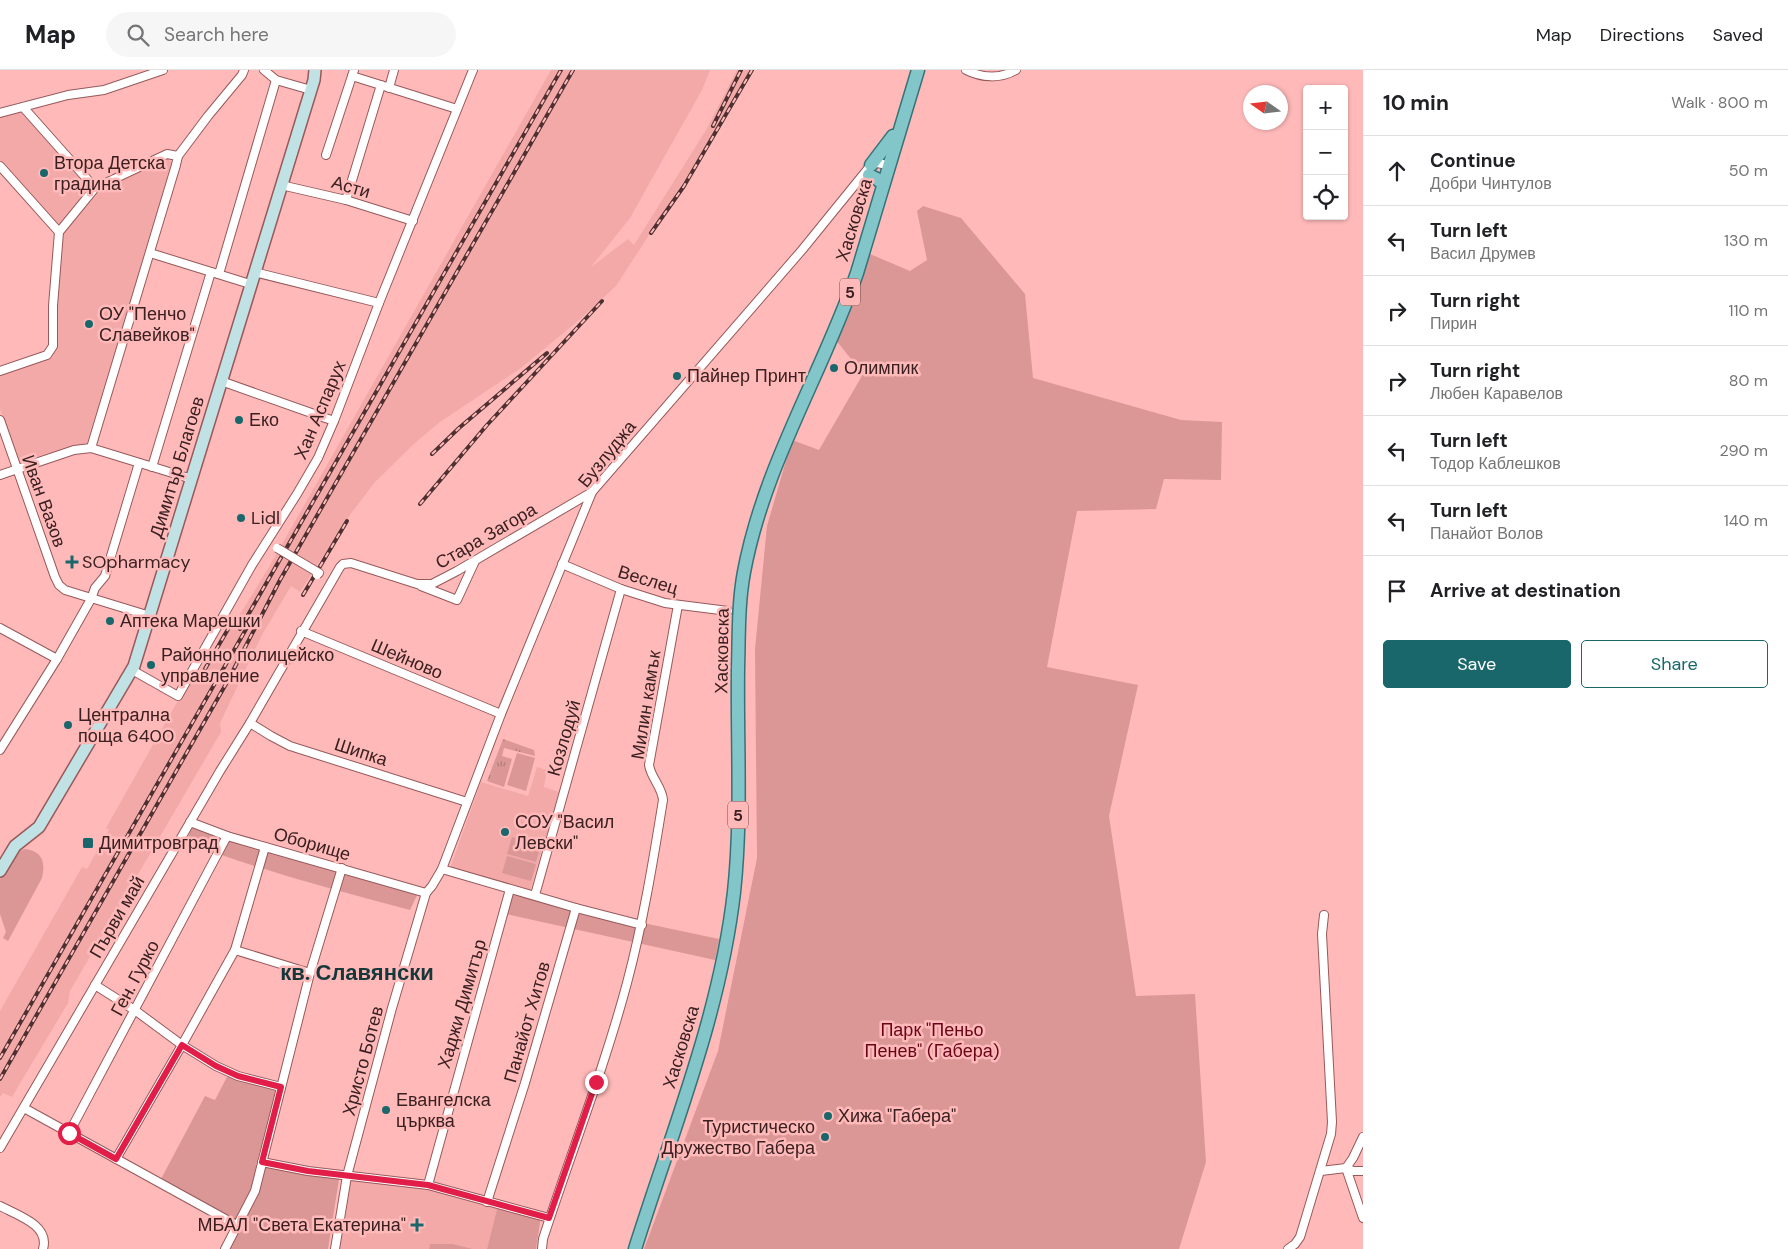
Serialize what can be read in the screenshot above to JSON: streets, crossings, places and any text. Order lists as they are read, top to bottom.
{
  "streets": {
    "main road": ["Хасковска", "5"],
    "street": [
      "Асти",
      "Хан Аспарух",
      "Бузлуджа",
      "Димитър Благоев",
      "Иван Вазов",
      "Стара Загора",
      "Веслец",
      "Шейново",
      "Милин камък",
      "Козлодуй",
      "Шипка",
      "Оборище",
      "Първи май",
      "Ген. Гурко",
      "Хаджи Димитър",
      "Панайот Хитов",
      "Христо Ботев"
    ]
  },
  "crossings": [
    ["Асти", "Хан Аспарух"],
    ["Асти", "Димитър Благоев"],
    ["Хан Аспарух", "Димитър Благоев"],
    ["Бузлуджа", "Стара Загора"],
    ["Бузлуджа", "Веслец"],
    ["Бузлуджа", "Шейново"],
    ["Бузлуджа", "Шипка"],
    ["Бузлуджа", "Христо Ботев"],
    ["Димитър Благоев", "Иван Вазов"],
    ["Стара Загора", "Първи май"],
    ["Веслец", "Милин камък"],
    ["Веслец", "Козлодуй"],
    ["Шейново", "Първи май"],
    ["Шипка", "Първи май"],
    ["Шипка", "Христо Ботев"],
    ["Оборище", "Първи май"],
    ["Оборище", "Ген. Гурко"],
    ["Оборище", "Христо Ботев"]
  ],
  "districts": ["кв. Славянски"],
  "parks": ["Парк \"Пеньо Пенев\" (Габера)"],
  "places": {
    "other": [
      "Втора Детска градина",
      "ОУ \"Пенчо Славейков\"",
      "Олимпик",
      "Пайнер Принт",
      "Еко",
      "Lidl",
      "Аптека Марешки",
      "Районно полицейско управление",
      "Централна поща 6400",
      "СОУ \"Васил Левски\"",
      "Евангелска църква",
      "Хижа \"Габера\"",
      "Туристическо Дружество Габера"
    ],
    "health": ["SOpharmacy", "МБАЛ \"Света Екатерина\""],
    "transit": ["Димитровград"]
  },
  "north": "left",
  "page": {
    "header": "Map",
    "search": "Search here",
    "nav": ["Map", "Directions", "Saved"],
    "heading": ["10 min", "Walk · 800 m"],
    "map_buttons": ["+", "−"],
    "list": [
      ["Continue", "Добри Чинтулов", "50 m"],
      ["Turn left", "Васил Друмев", "130 m"],
      ["Turn right", "Пирин", "110 m"],
      ["Turn right", "Любен Каравелов", "80 m"],
      ["Turn left", "Тодор Каблешков", "290 m"],
      ["Turn left", "Панайот Волов", "140 m"],
      "Arrive at destination"
    ],
    "buttons": ["Save", "Share"]
  }
}
